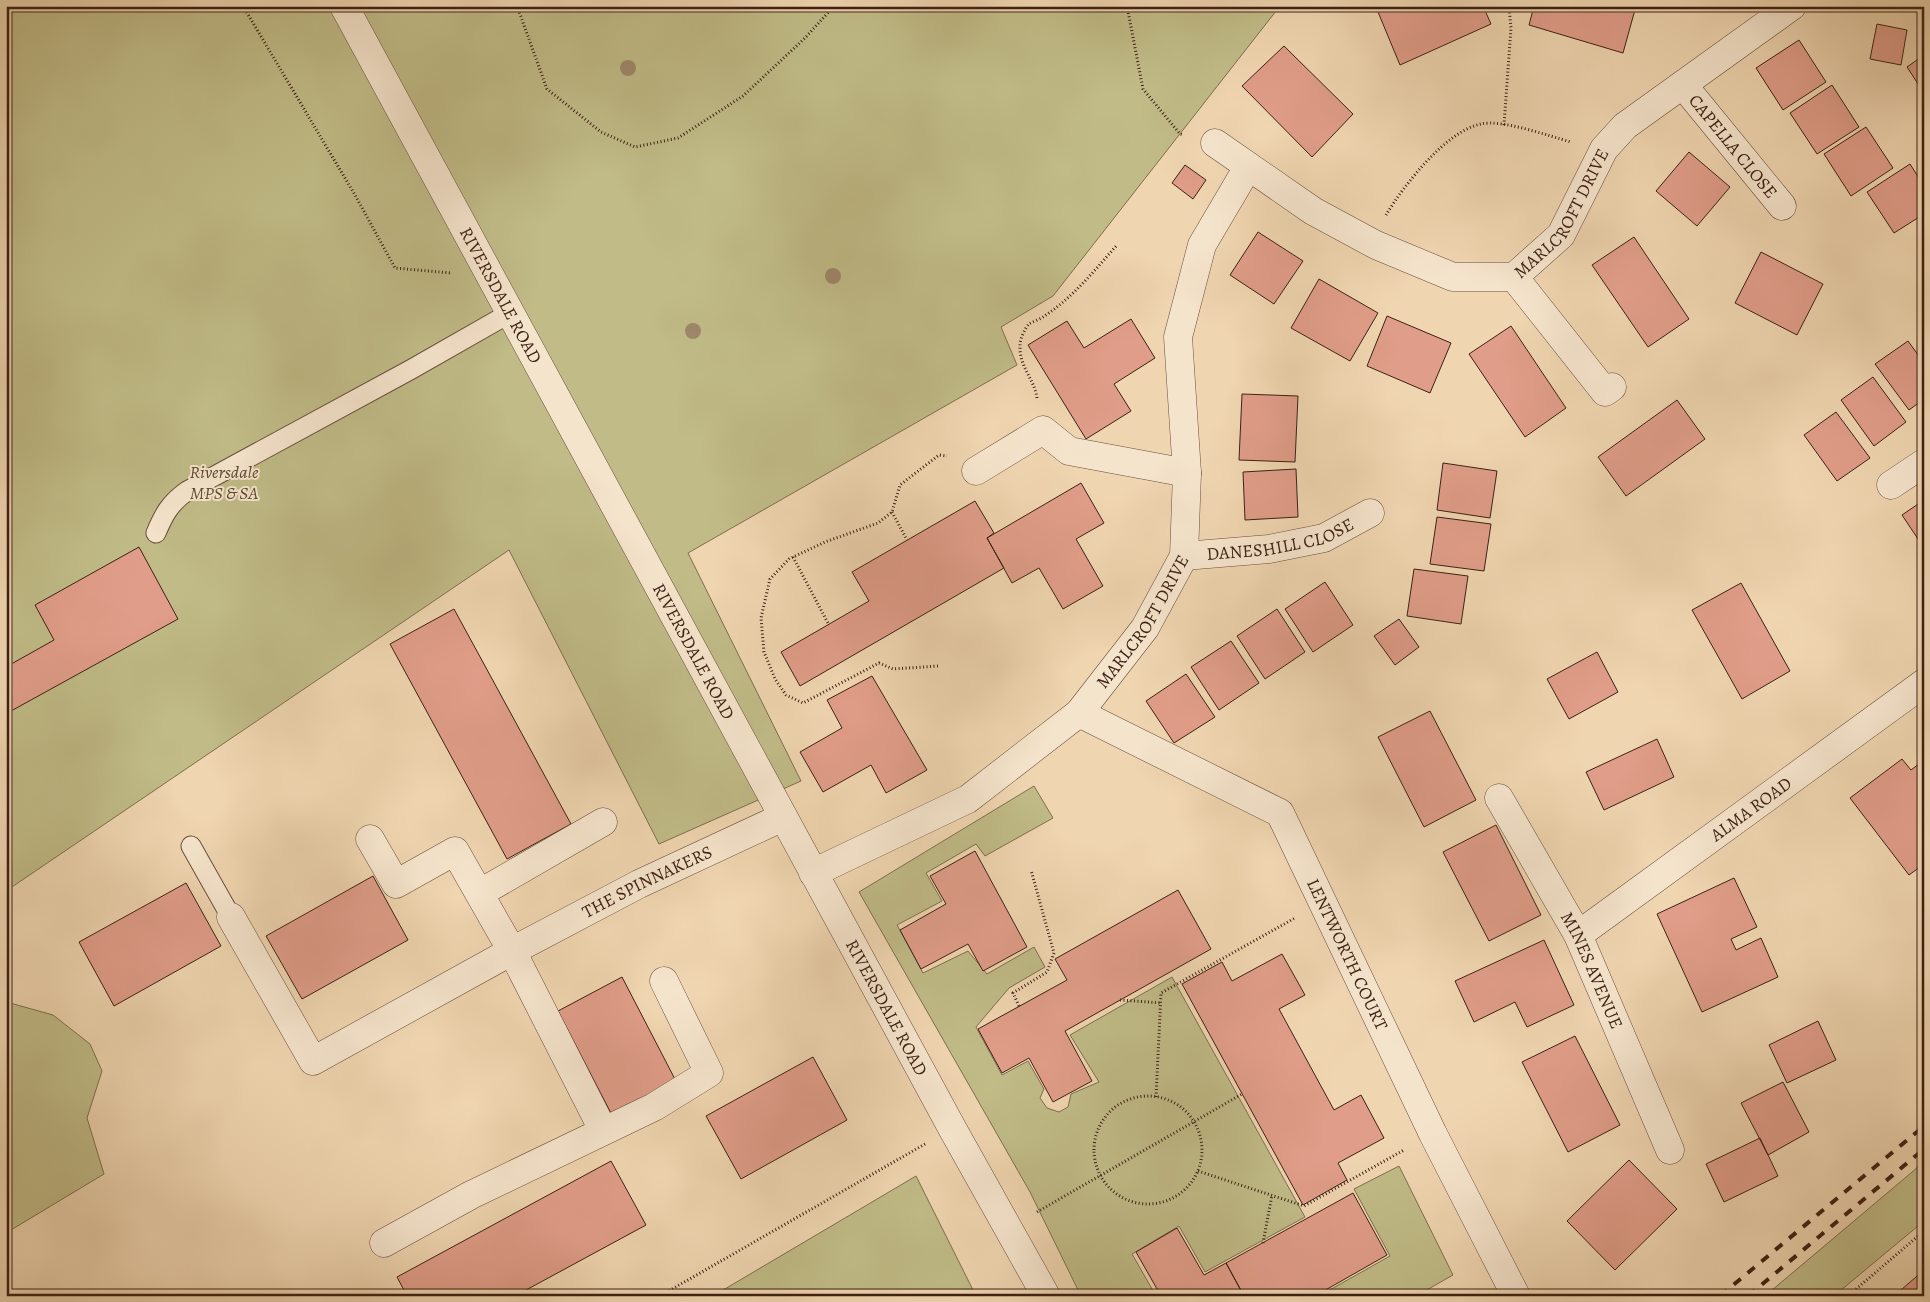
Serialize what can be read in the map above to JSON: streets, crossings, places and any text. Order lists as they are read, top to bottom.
{
  "streets": {
    "street": [
      "CAPELLA CLOSE",
      "MARLCROFT DRIVE",
      "RIVERSDALE ROAD",
      "DANESHILL CLOSE",
      "ALMA ROAD",
      "THE SPINNAKERS",
      "LENTWORTH COURT",
      "MINES AVENUE"
    ]
  },
  "crossings": [
    ["CAPELLA CLOSE", "MARLCROFT DRIVE"],
    ["MARLCROFT DRIVE", "RIVERSDALE ROAD"],
    ["MARLCROFT DRIVE", "DANESHILL CLOSE"],
    ["MARLCROFT DRIVE", "LENTWORTH COURT"],
    ["RIVERSDALE ROAD", "THE SPINNAKERS"],
    ["ALMA ROAD", "MINES AVENUE"]
  ],
  "parks": ["Riversdale MPS & SA"]
}
